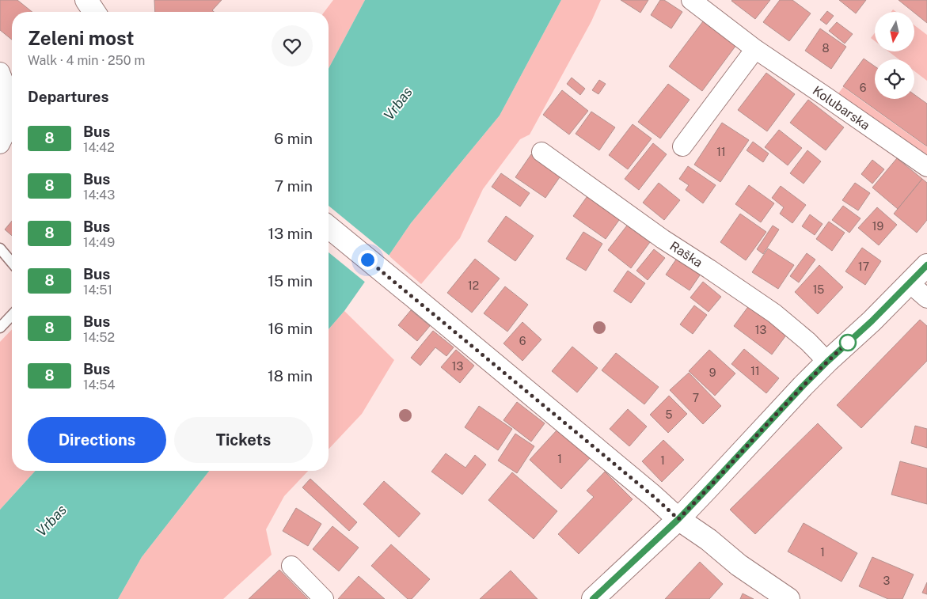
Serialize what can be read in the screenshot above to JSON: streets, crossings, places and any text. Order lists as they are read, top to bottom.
{
  "streets": {
    "street": ["Kolubarska", "Raška"]
  },
  "water": ["Vrbas"],
  "lines": ["bus line 8"],
  "house_numbers": [
    "8",
    "6",
    "11",
    "19",
    "17",
    "12",
    "15",
    "13",
    "6",
    "13",
    "11",
    "9",
    "7",
    "5",
    "1",
    "1",
    "1",
    "3"
  ],
  "north": "bottom",
  "page": {
    "heading": [
      ["Zeleni most", "Walk · 4 min · 250 m"],
      "Departures"
    ],
    "list": [
      {
        "mark": "8",
        "name": "Bus",
        "note": "14:42",
        "value": "6 min"
      },
      {
        "mark": "8",
        "name": "Bus",
        "note": "14:43",
        "value": "7 min"
      },
      {
        "mark": "8",
        "name": "Bus",
        "note": "14:49",
        "value": "13 min"
      },
      {
        "mark": "8",
        "name": "Bus",
        "note": "14:51",
        "value": "15 min"
      },
      {
        "mark": "8",
        "name": "Bus",
        "note": "14:52",
        "value": "16 min"
      },
      {
        "mark": "8",
        "name": "Bus",
        "note": "14:54",
        "value": "18 min"
      }
    ],
    "buttons": ["Directions", "Tickets"]
  }
}
